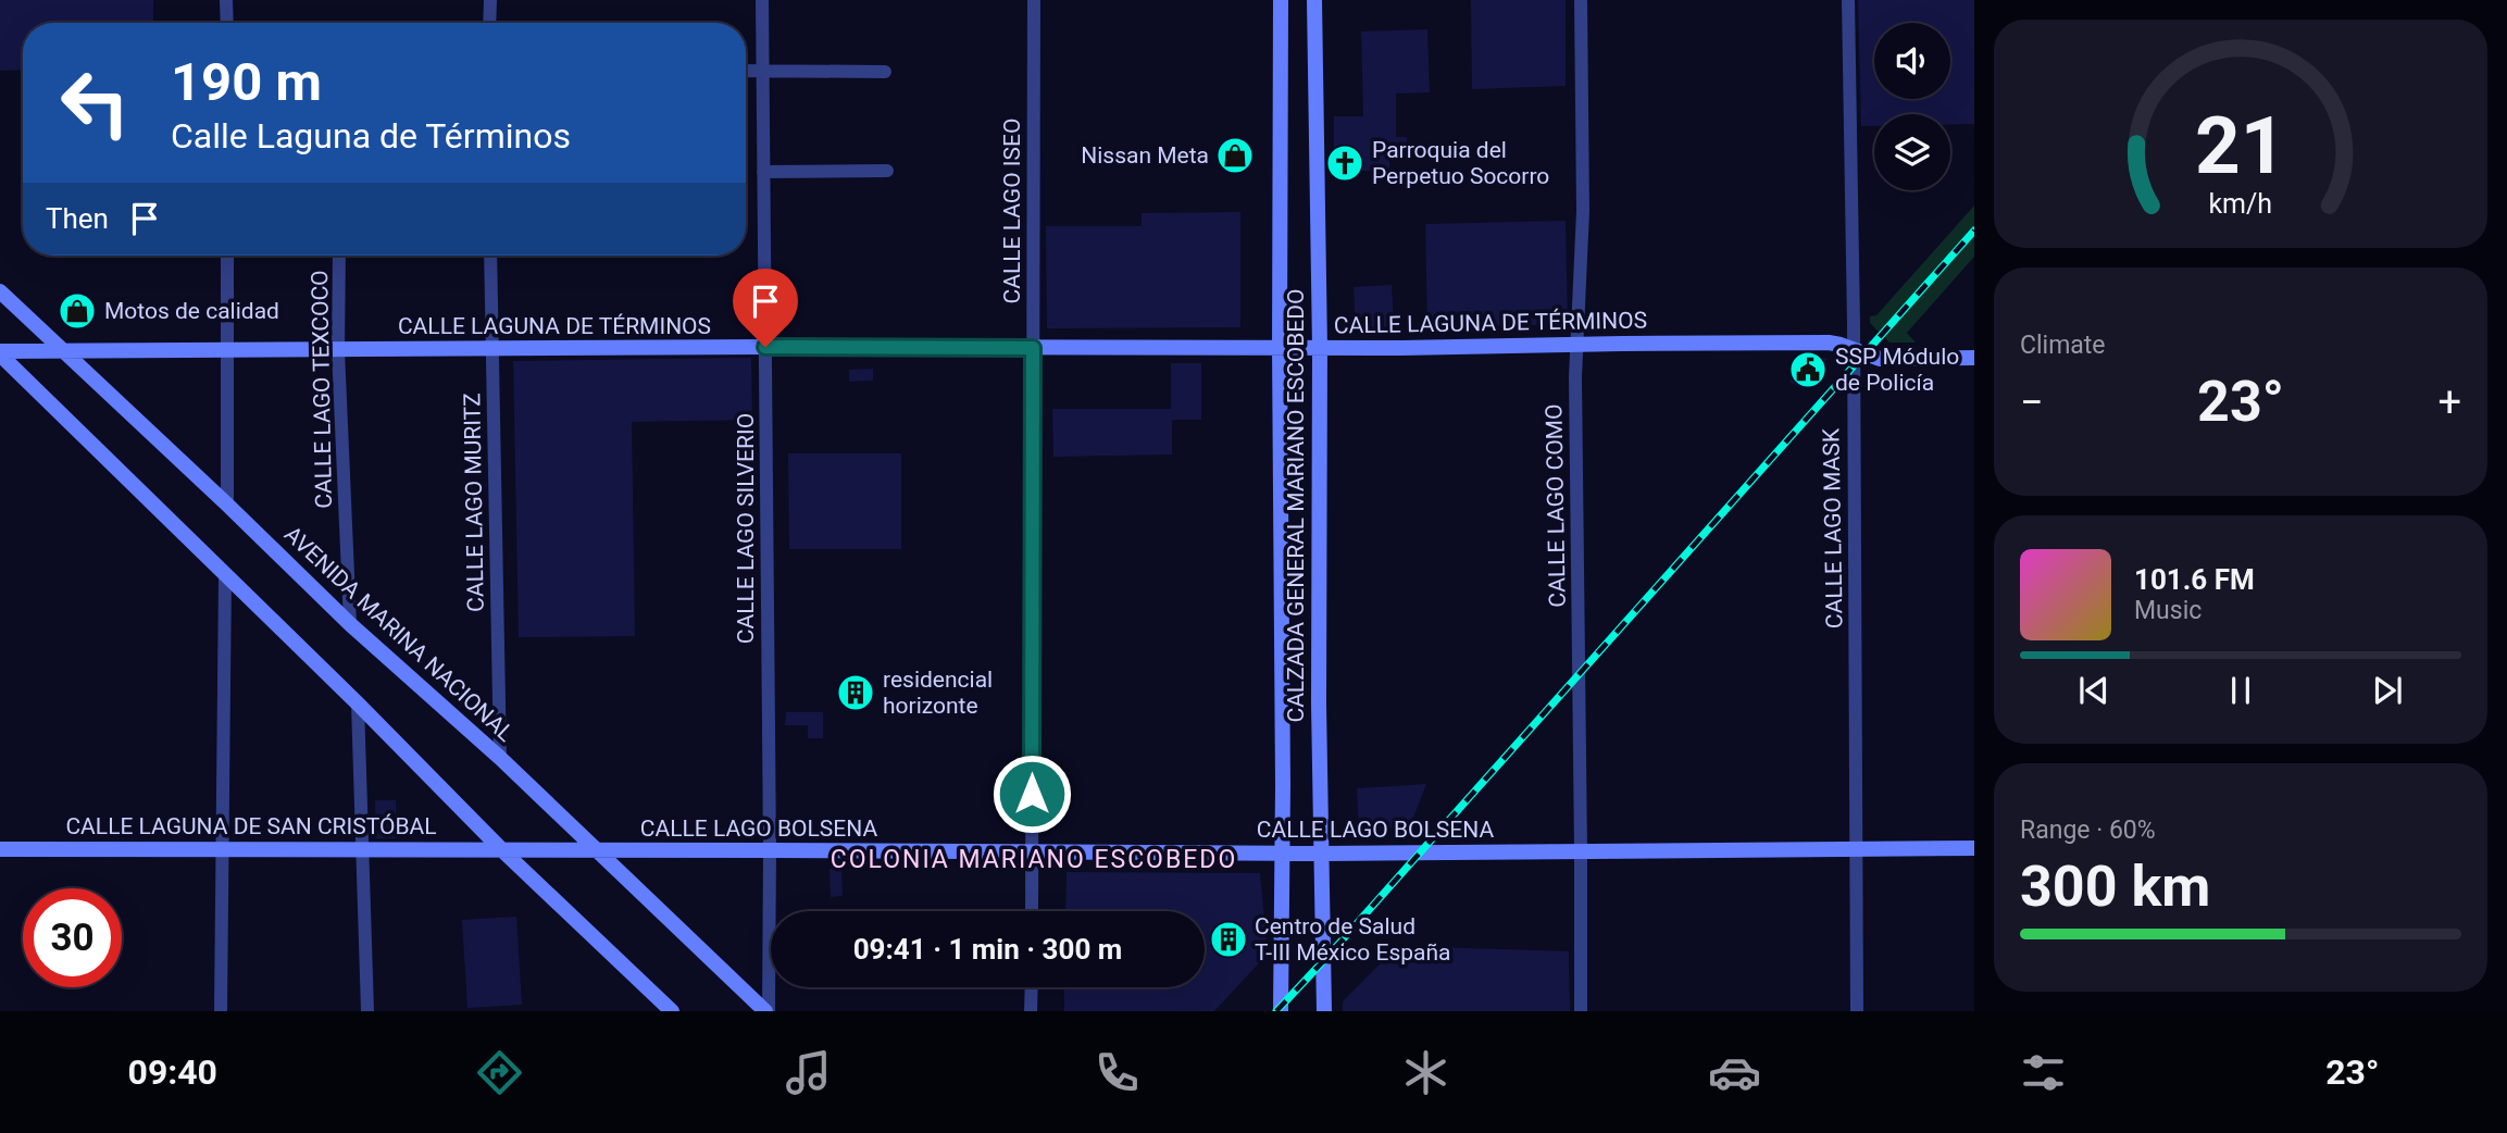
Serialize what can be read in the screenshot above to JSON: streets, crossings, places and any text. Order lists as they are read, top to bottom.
{
  "streets": {
    "main road": [
      "CALLE LAGUNA DE TÉRMINOS",
      "CALZADA GENERAL MARIANO ESCOBEDO",
      "AVENIDA MARINA NACIONAL",
      "CALLE LAGUNA DE SAN CRISTÓBAL",
      "CALLE LAGO BOLSENA"
    ],
    "street": [
      "CALLE LAGO ISEO",
      "CALLE LAGO TEXCOCO",
      "CALLE LAGO MURITZ",
      "CALLE LAGO COMO",
      "CALLE LAGO SILVERIO",
      "CALLE LAGO MASK"
    ]
  },
  "crossings": [
    ["CALLE LAGO ISEO", "CALLE LAGUNA DE TÉRMINOS"],
    ["CALLE LAGO ISEO", "CALLE LAGO BOLSENA"],
    ["CALLE LAGUNA DE TÉRMINOS", "CALLE LAGO TEXCOCO"],
    ["CALLE LAGUNA DE TÉRMINOS", "CALLE LAGO MURITZ"],
    ["CALLE LAGUNA DE TÉRMINOS", "CALZADA GENERAL MARIANO ESCOBEDO"],
    ["CALLE LAGUNA DE TÉRMINOS", "CALLE LAGO COMO"],
    ["CALLE LAGUNA DE TÉRMINOS", "CALLE LAGO SILVERIO"],
    ["CALLE LAGUNA DE TÉRMINOS", "CALLE LAGO MASK"],
    ["CALLE LAGUNA DE TÉRMINOS", "AVENIDA MARINA NACIONAL"],
    ["CALLE LAGO TEXCOCO", "AVENIDA MARINA NACIONAL"],
    ["CALLE LAGO MURITZ", "AVENIDA MARINA NACIONAL"],
    ["CALZADA GENERAL MARIANO ESCOBEDO", "CALLE LAGO BOLSENA"],
    ["CALLE LAGO COMO", "CALLE LAGO BOLSENA"],
    ["CALLE LAGO SILVERIO", "AVENIDA MARINA NACIONAL"],
    ["CALLE LAGO SILVERIO", "CALLE LAGO BOLSENA"],
    ["CALLE LAGO MASK", "CALLE LAGO BOLSENA"],
    ["AVENIDA MARINA NACIONAL", "CALLE LAGO BOLSENA"],
    ["CALLE LAGUNA DE SAN CRISTÓBAL", "CALLE LAGO BOLSENA"]
  ],
  "districts": ["COLONIA MARIANO ESCOBEDO"],
  "places": {
    "shop": ["Nissan Meta", "Motos de calidad"],
    "church": ["Parroquia del Perpetuo Socorro"],
    "public building": ["SSP Módulo de Policía"],
    "building": ["residencial horizonte", "Centro de Salud T-III México España"]
  },
  "page": {
    "turn": ["190 m", "Calle Laguna de Términos"],
    "then": "Then",
    "tile": [
      "Climate",
      ["Range · 60%", "300 km"]
    ],
    "heat": ["−", "23°", "+"],
    "song": ["101.6 FM", "Music"],
    "limit": "30",
    "trip": "09:41 · 1 min · 300 m",
    "tabs": ["09:40", "23°"],
    "gauge": ["21", "km/h"]
  }
}
